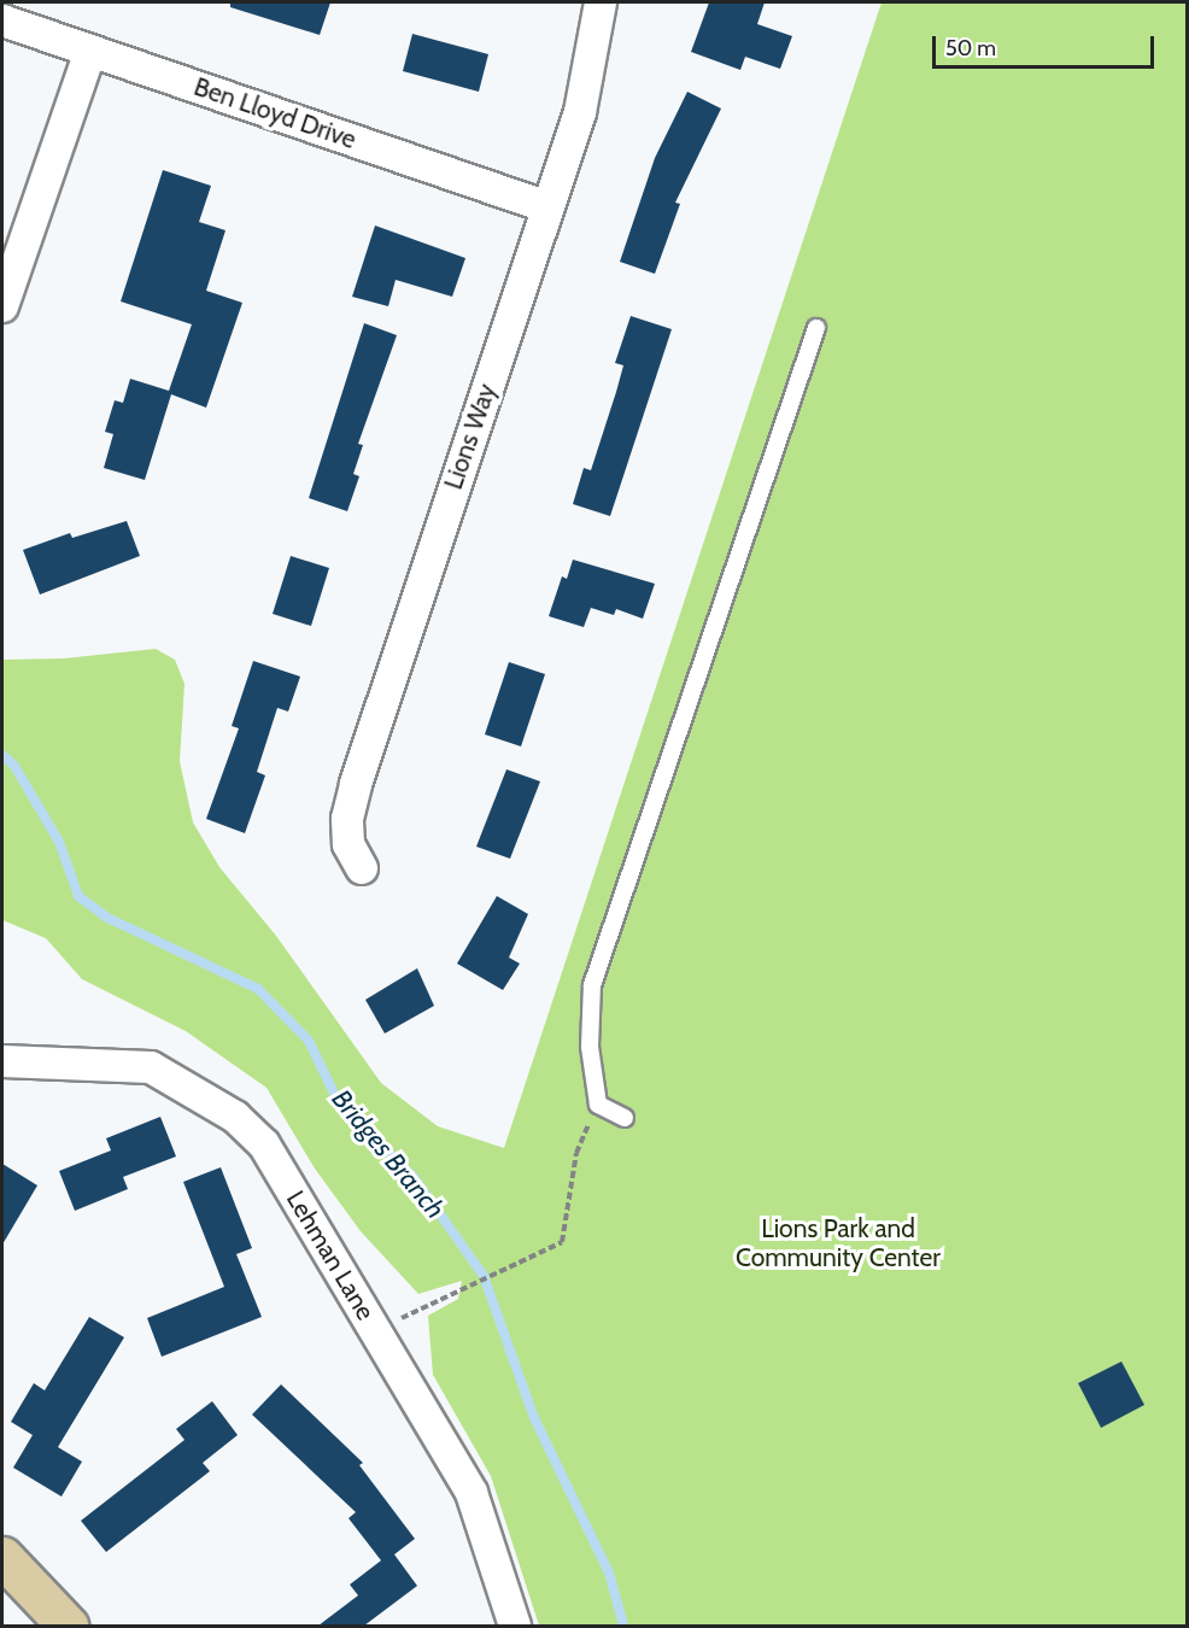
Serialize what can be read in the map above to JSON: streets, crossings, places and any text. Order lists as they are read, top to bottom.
{
  "streets": {
    "street": ["Ben Lloyd Drive", "Lions Way", "Lehman Lane"]
  },
  "crossings": [
    ["Ben Lloyd Drive", "Lions Way"]
  ],
  "water": ["Bridges Branch"],
  "parks": ["Lions Park and Community Center"],
  "scale_bar": "50 m"
}
